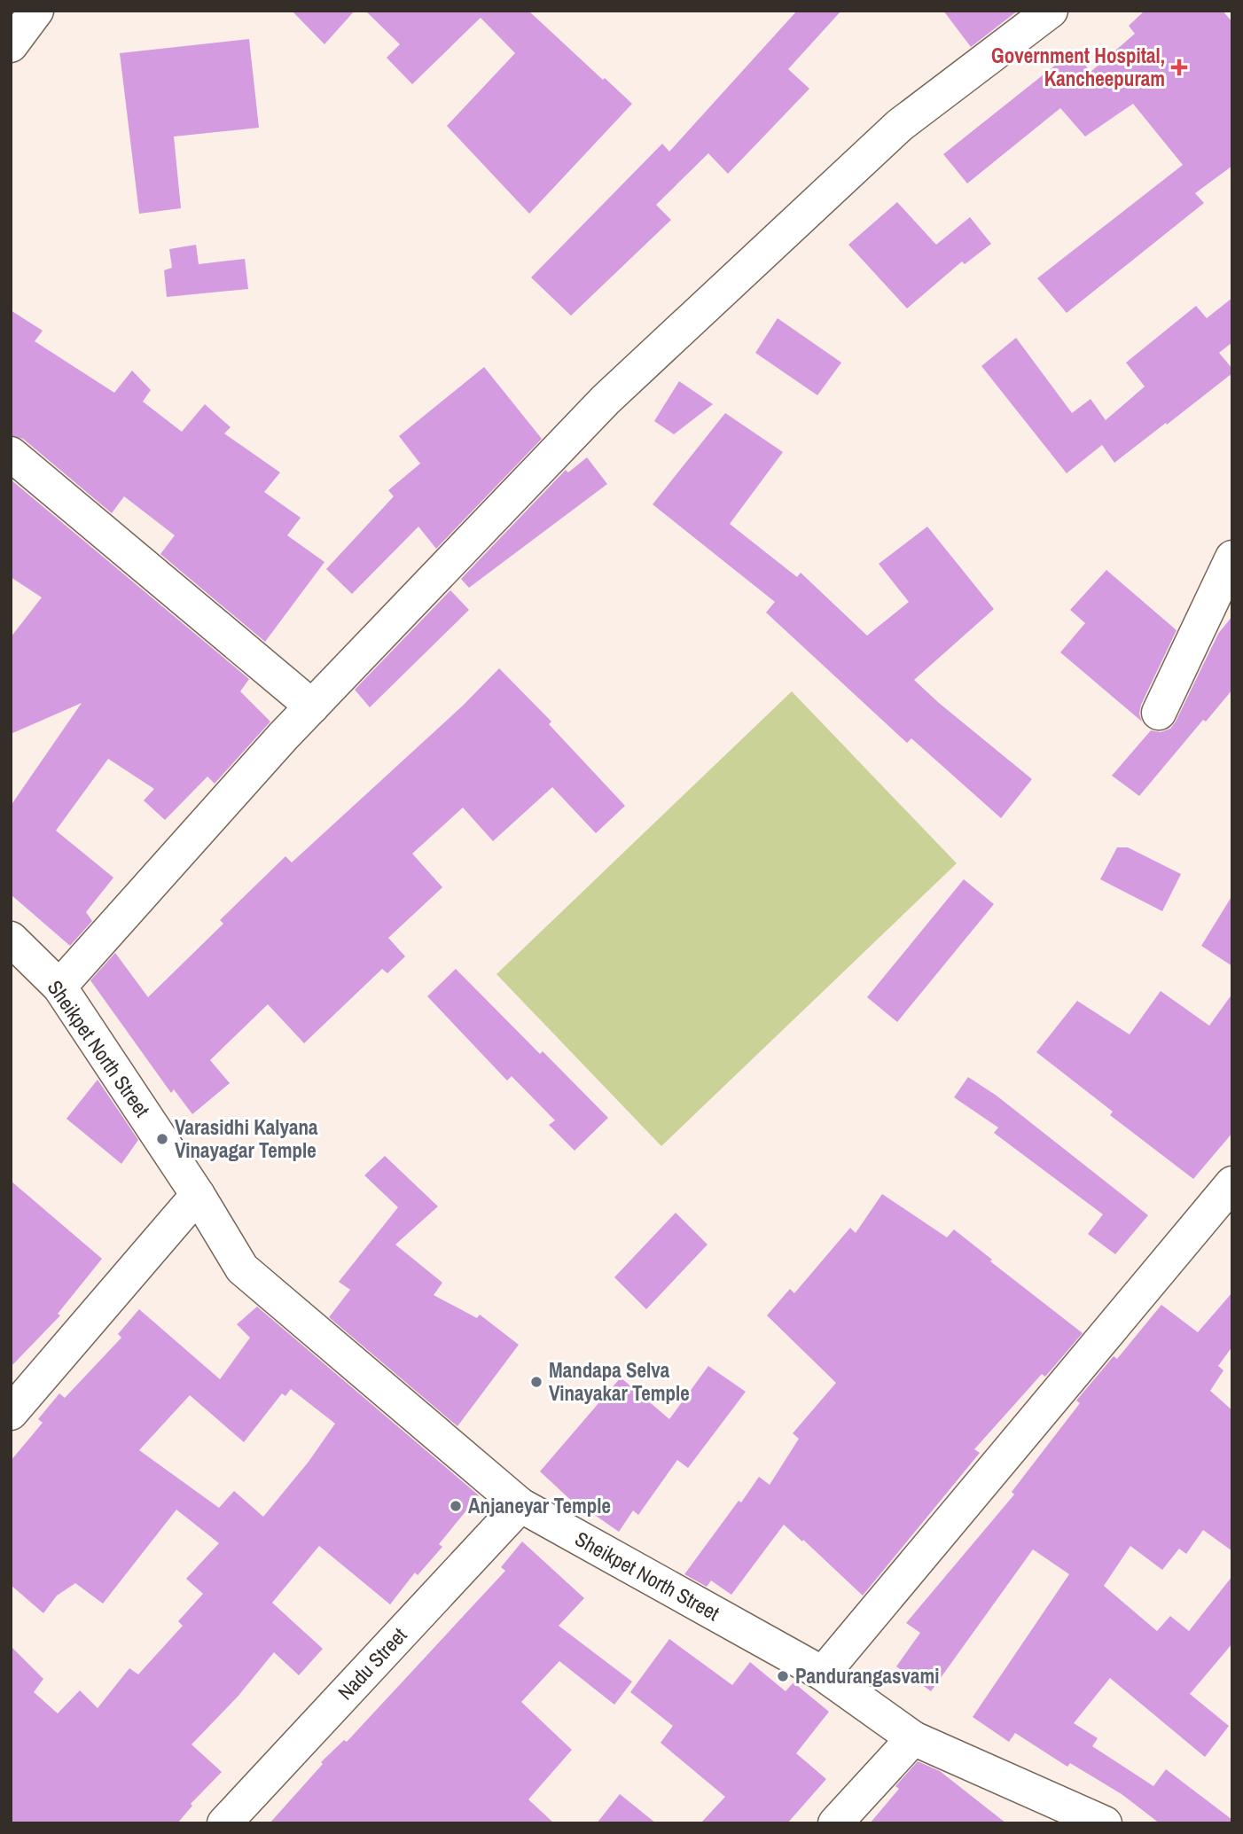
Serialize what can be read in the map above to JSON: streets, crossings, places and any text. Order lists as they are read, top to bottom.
{
  "streets": {
    "street": ["Sheikpet North Street", "Nadu Street"]
  },
  "crossings": [
    ["Sheikpet North Street", "Nadu Street"]
  ],
  "places": {
    "health": ["Government Hospital, Kancheepuram"],
    "other": [
      "Varasidhi Kalyana Vinayagar Temple",
      "Mandapa Selva Vinayakar Temple",
      "Anjaneyar Temple",
      "Pandurangasvami"
    ]
  }
}
